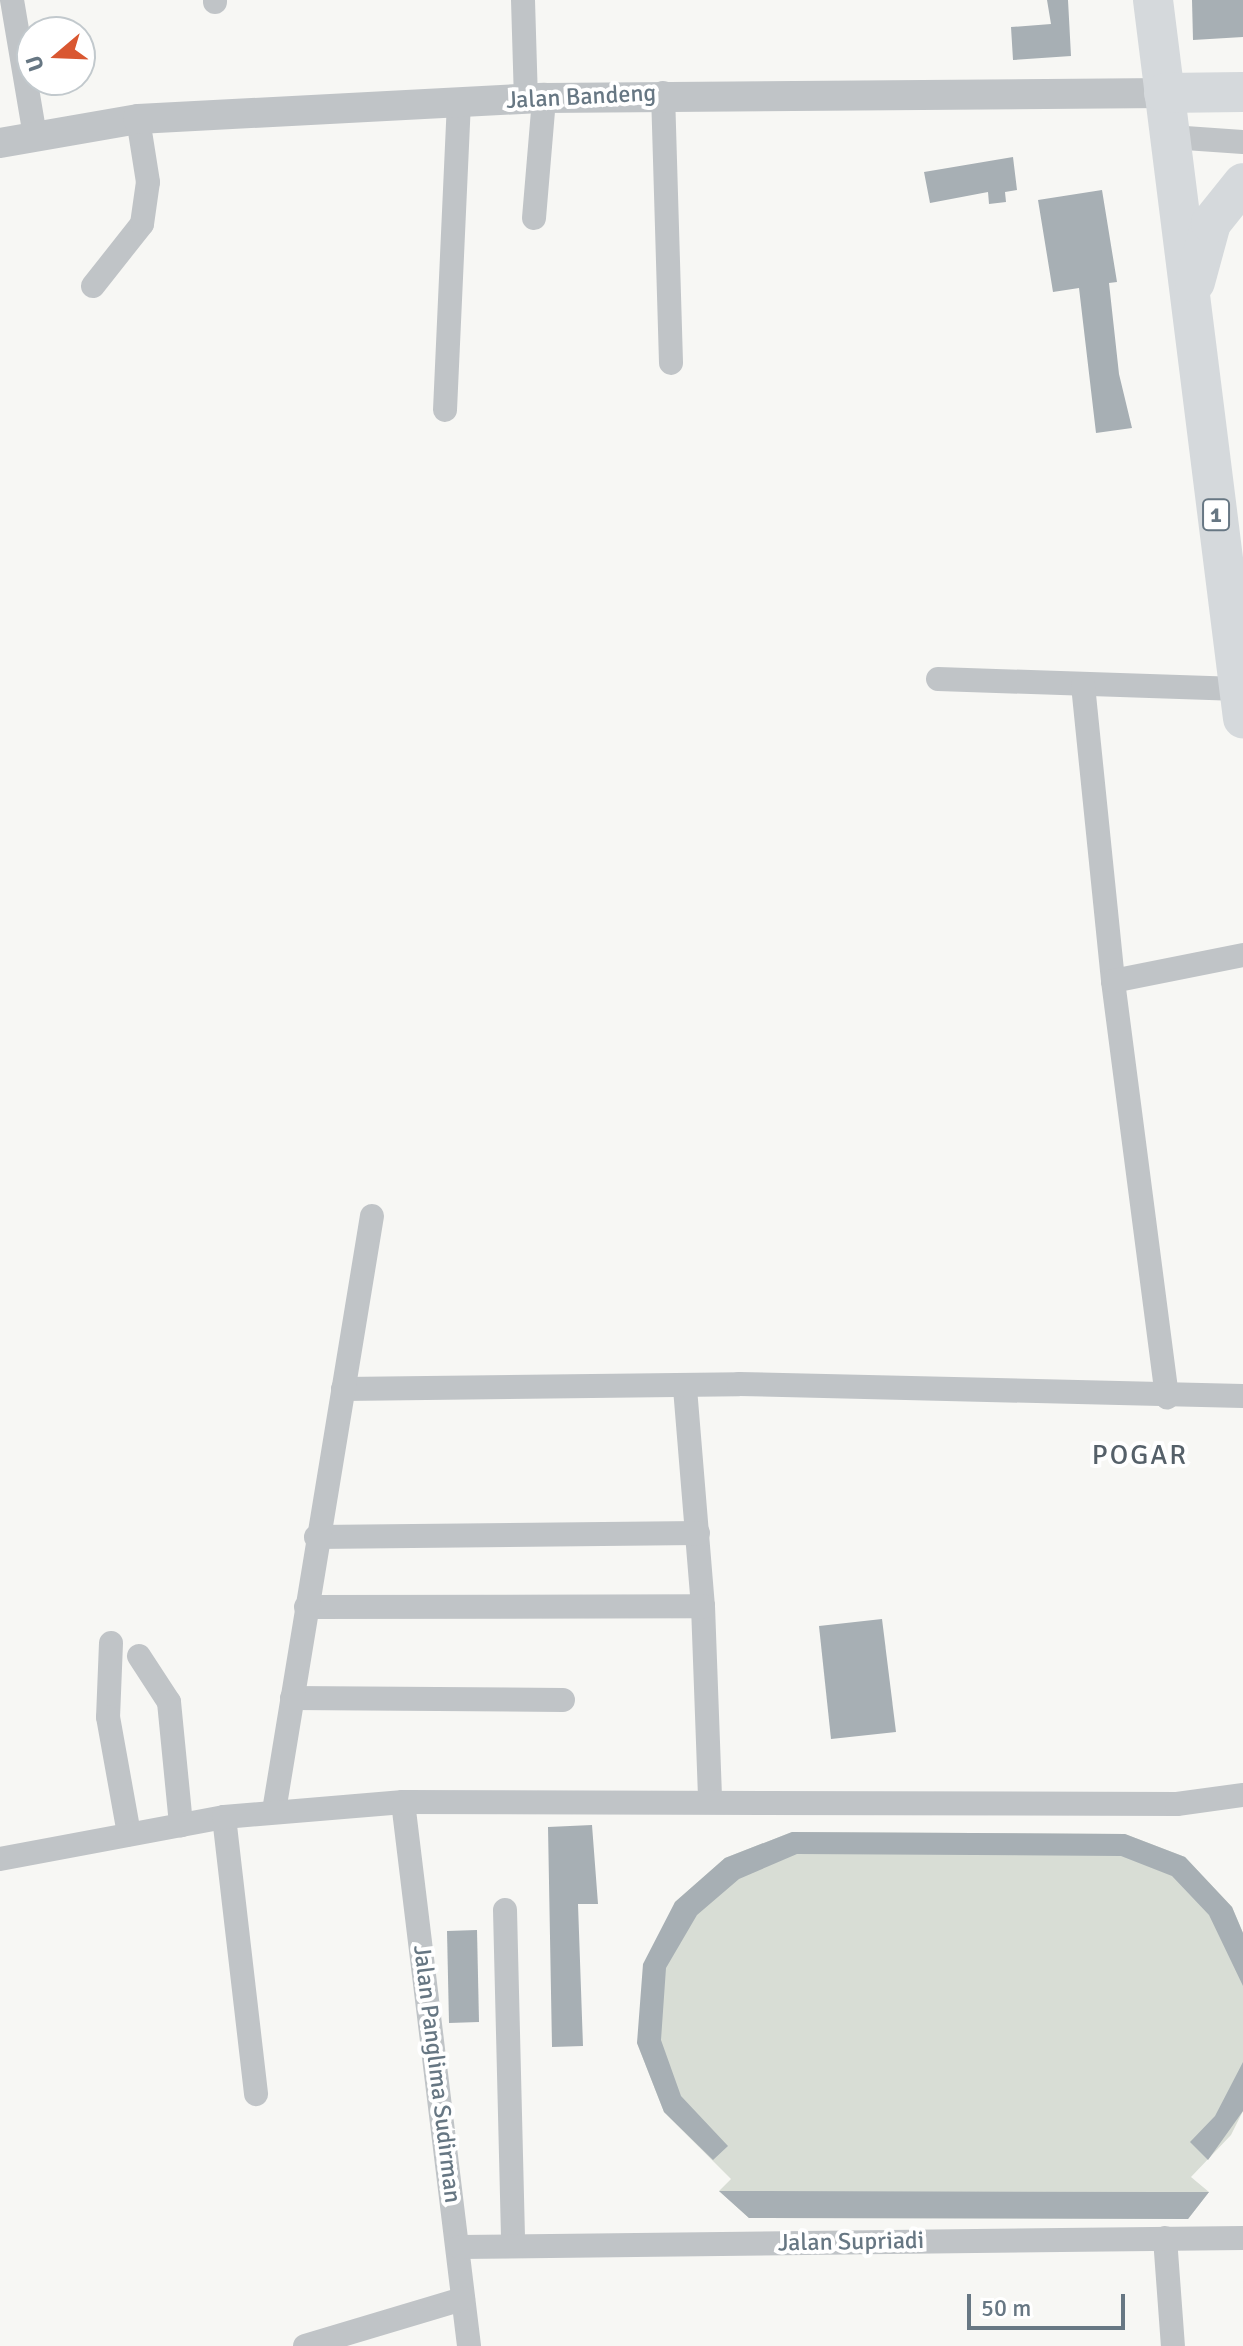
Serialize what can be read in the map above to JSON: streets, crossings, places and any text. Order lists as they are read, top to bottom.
{
  "streets": {
    "highway": ["1"],
    "street": ["Jalan Bandeng", "Jalan Panglima Sudirman", "Jalan Supriadi"]
  },
  "crossings": [
    ["Jalan Bandeng", "1"],
    ["Jalan Panglima Sudirman", "Jalan Supriadi"]
  ],
  "districts": ["POGAR"],
  "scale_bar": "50 m",
  "north": "left"
}
